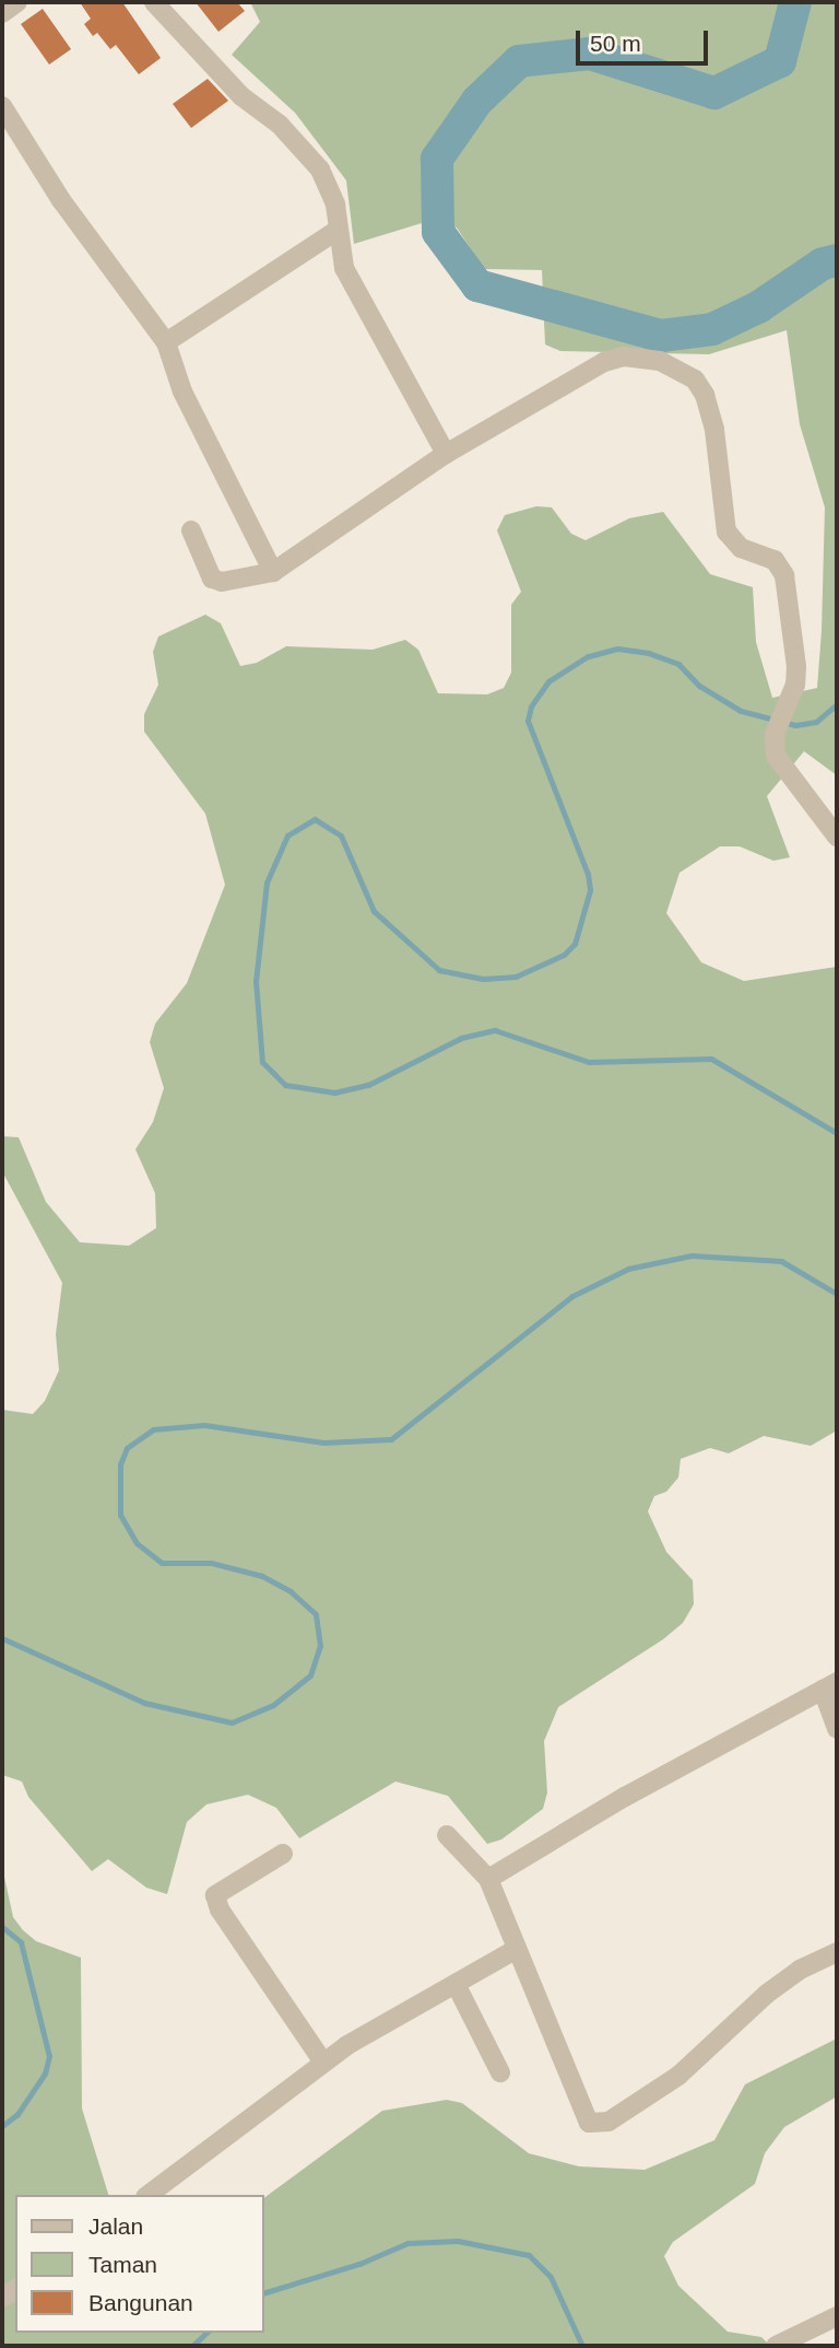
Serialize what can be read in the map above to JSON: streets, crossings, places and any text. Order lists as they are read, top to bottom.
{
  "legend": ["Jalan", "Taman", "Bangunan"],
  "scale_bar": "50 m"
}
